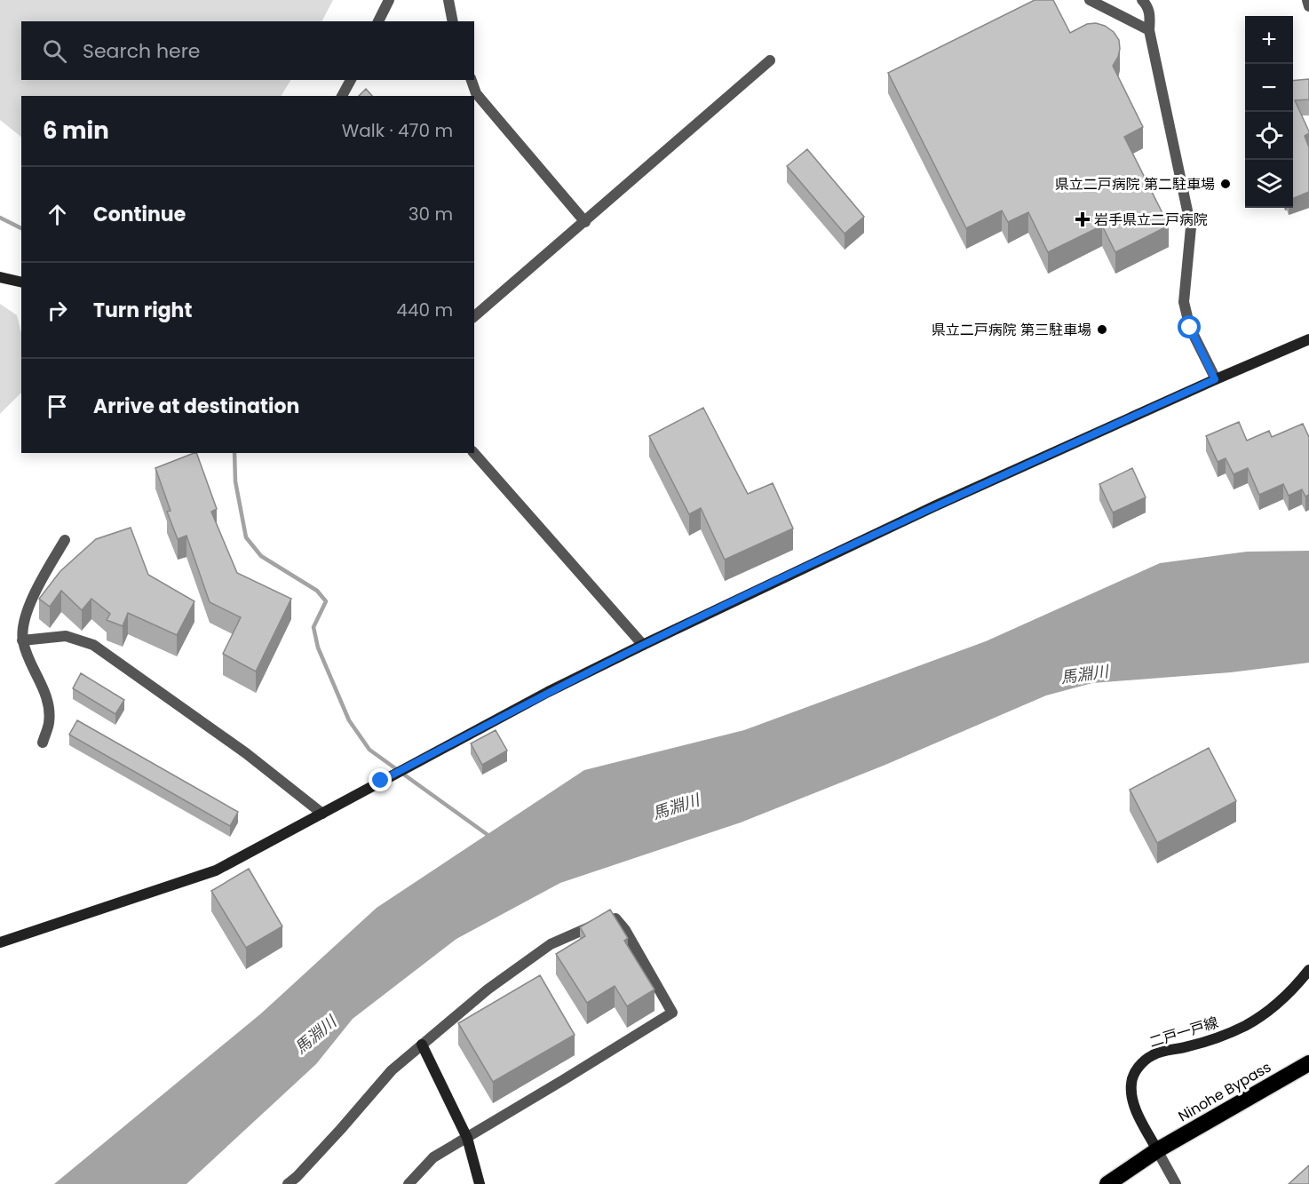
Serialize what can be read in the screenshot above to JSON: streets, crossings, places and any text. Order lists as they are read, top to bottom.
{
  "streets": {
    "highway": ["Ninohe Bypass"],
    "street": ["二戸一戸線"]
  },
  "crossings": [
    ["二戸一戸線", "Ninohe Bypass"]
  ],
  "water": ["馬淵川"],
  "places": {
    "other": ["県立二戸病院 第二駐車場", "県立二戸病院 第三駐車場"],
    "health": ["岩手県立二戸病院"]
  },
  "page": {
    "map_buttons": ["+", "−"],
    "search": "Search here",
    "heading": ["6 min", "Walk · 470 m"],
    "list": [
      ["Continue", "30 m"],
      ["Turn right", "440 m"],
      "Arrive at destination"
    ]
  }
}
